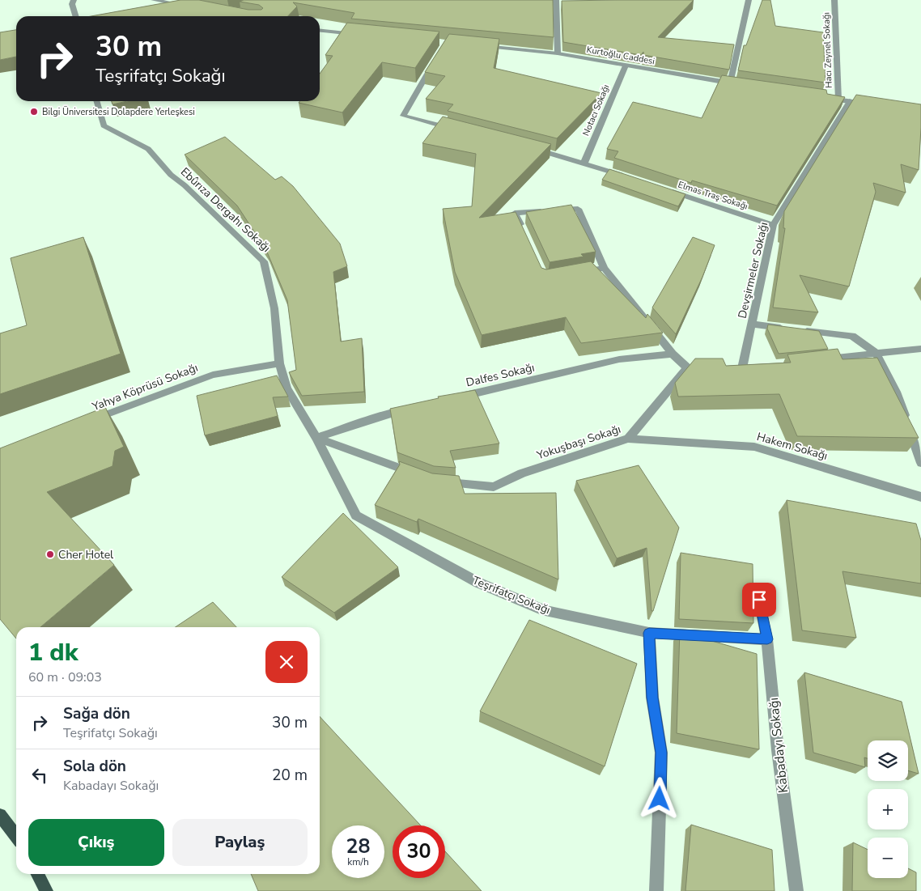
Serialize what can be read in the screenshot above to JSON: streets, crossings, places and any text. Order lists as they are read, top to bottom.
{
  "streets": {
    "street": [
      "Hacı Zeynel Sokağı",
      "Kurtoğlu Caddesi",
      "Notacı Sokağı",
      "Elmas Traş Sokağı",
      "Ebûrıza Dergahı Sokağı",
      "Devşirmeler Sokağı",
      "Dalfes Sokağı",
      "Yahya Köprüsü Sokağı",
      "Yokuşbaşı Sokağı",
      "Hakem Sokağı",
      "Teşrifatçı Sokağı",
      "Kabadayı Sokağı"
    ]
  },
  "crossings": [
    ["Kurtoğlu Caddesi", "Notacı Sokağı"],
    ["Elmas Traş Sokağı", "Devşirmeler Sokağı"],
    ["Ebûrıza Dergahı Sokağı", "Yahya Köprüsü Sokağı"],
    ["Ebûrıza Dergahı Sokağı", "Teşrifatçı Sokağı"],
    ["Yokuşbaşı Sokağı", "Hakem Sokağı"],
    ["Teşrifatçı Sokağı", "Kabadayı Sokağı"]
  ],
  "places": ["Bilgi Üniversitesi Dolapdere Yerleşkesi", "Cher Hotel"],
  "page": {
    "turn": ["30 m", "Teşrifatçı Sokağı"],
    "heading": ["1 dk", "60 m · 09:03"],
    "list": [
      {
        "name": "Sağa dön",
        "note": "Teşrifatçı Sokağı",
        "value": "30 m"
      },
      {
        "name": "Sola dön",
        "note": "Kabadayı Sokağı",
        "value": "20 m"
      }
    ],
    "map_buttons": ["+", "−"],
    "buttons": ["Çıkış", "Paylaş"],
    "speed": "28 km/h",
    "limit": "30"
  }
}
